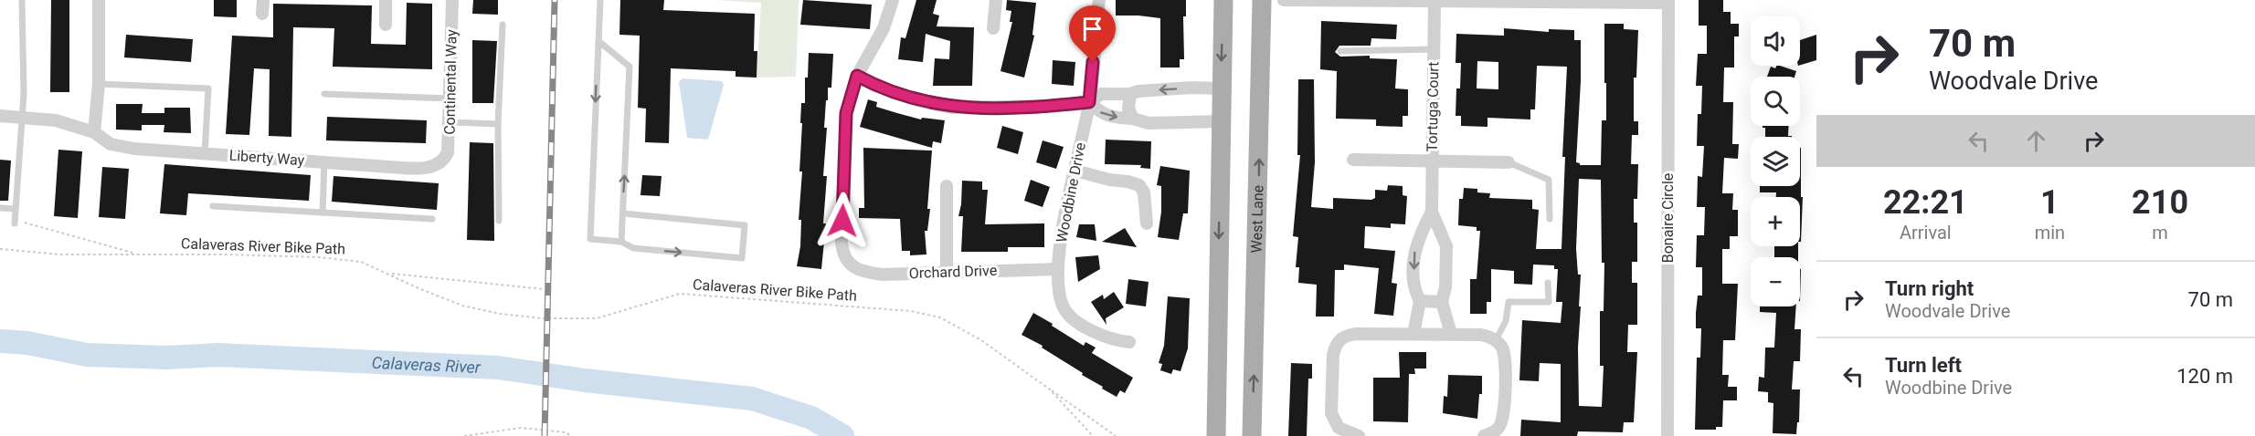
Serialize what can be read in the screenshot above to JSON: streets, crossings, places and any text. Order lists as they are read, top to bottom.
{
  "streets": {
    "main road": ["West Lane"],
    "street": [
      "Continental Way",
      "Tortuga Court",
      "Liberty Way",
      "Woodbine Drive",
      "Bonaire Circle",
      "Orchard Drive"
    ],
    "path": ["Calaveras River Bike Path"]
  },
  "crossings": [
    ["Continental Way", "Liberty Way"],
    ["Woodbine Drive", "Orchard Drive"]
  ],
  "water": ["Calaveras River"],
  "page": {
    "turn": ["70 m", "Woodvale Drive"],
    "map_buttons": ["+", "−"],
    "eta": [
      "22:21",
      "Arrival",
      "1",
      "min",
      "210",
      "m"
    ],
    "list": [
      {
        "name": "Turn right",
        "note": "Woodvale Drive",
        "value": "70 m"
      },
      {
        "name": "Turn left",
        "note": "Woodbine Drive",
        "value": "120 m"
      }
    ]
  }
}
